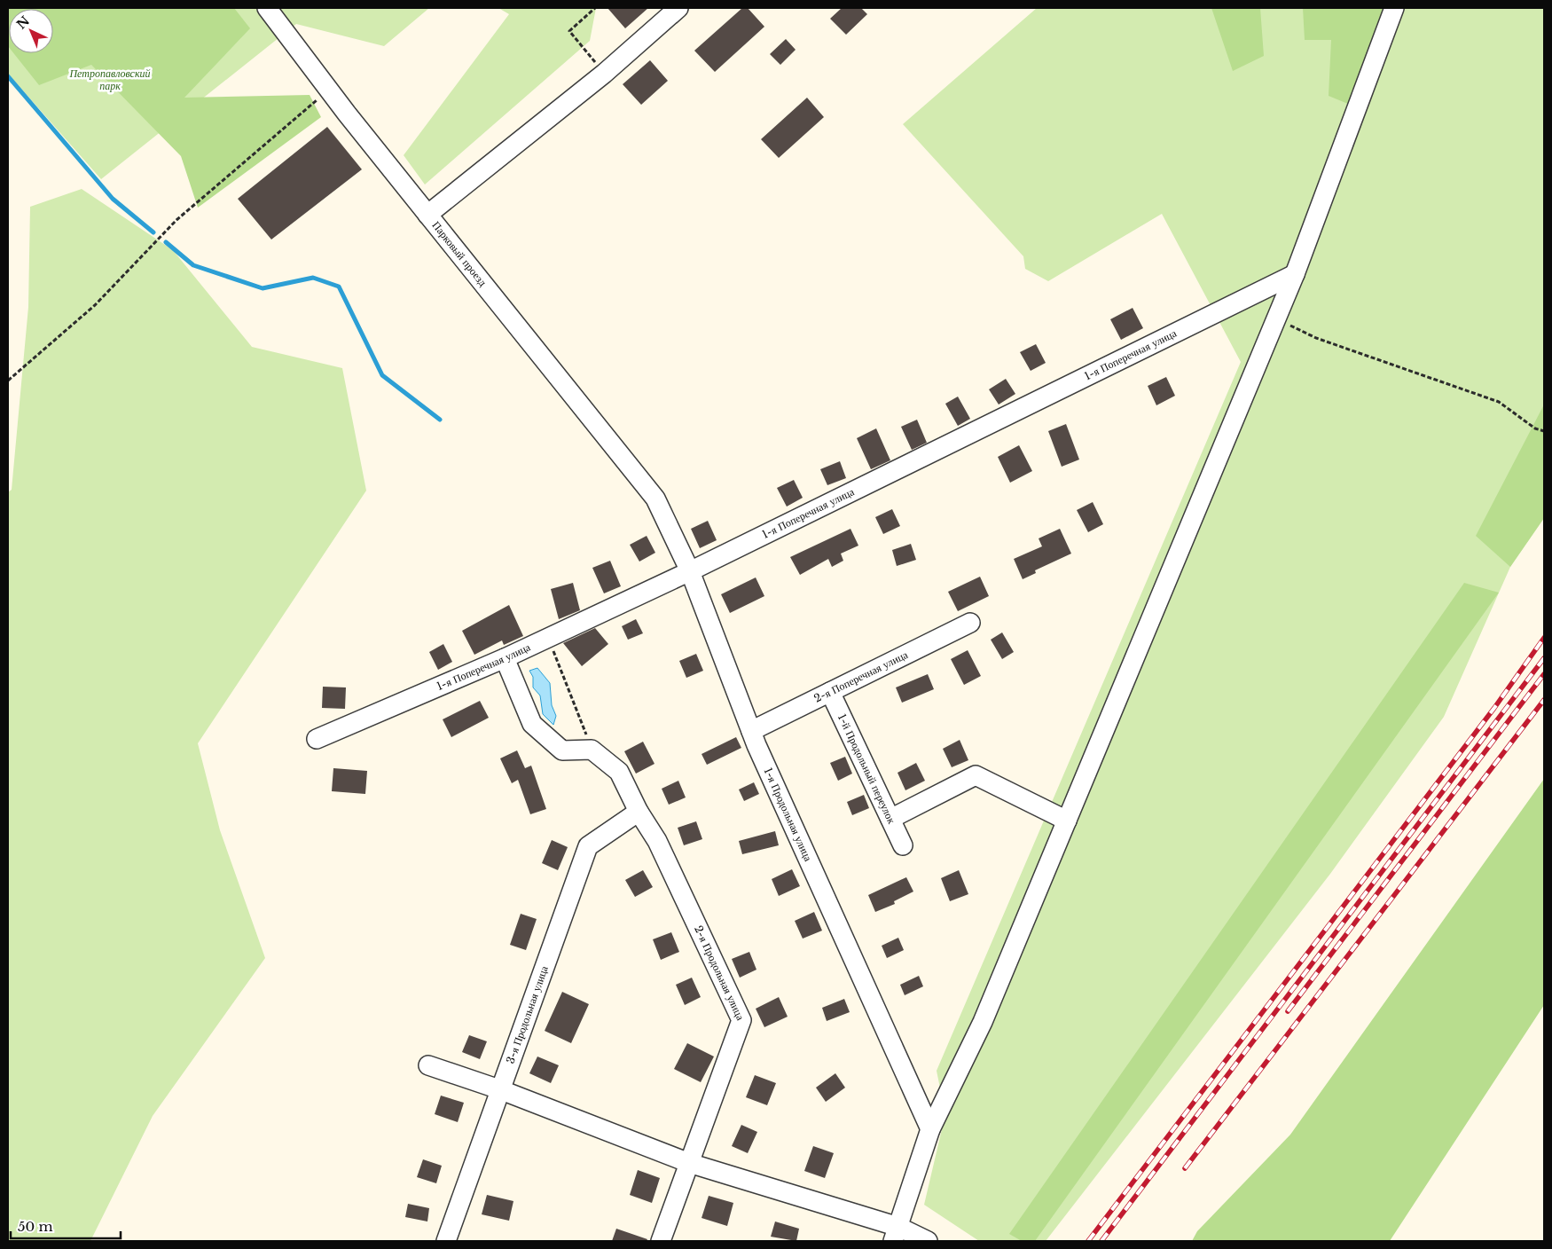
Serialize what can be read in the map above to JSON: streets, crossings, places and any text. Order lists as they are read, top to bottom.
{
  "streets": {
    "street": [
      "Парковый проезд",
      "1-я Поперечная улица",
      "2-я Поперечная улица",
      "1-й Продольный переулок",
      "1-я Продольная улица",
      "2-я Продольная улица",
      "3-я Продольная улица"
    ]
  },
  "crossings": [
    ["Парковый проезд", "1-я Продольная улица"],
    ["1-я Поперечная улица", "1-я Продольная улица"],
    ["2-я Поперечная улица", "1-й Продольный переулок"],
    ["2-я Поперечная улица", "1-я Продольная улица"],
    ["2-я Продольная улица", "3-я Продольная улица"]
  ],
  "parks": ["Петропавловский парк"],
  "scale_bar": "50 m",
  "north": "top left"
}
